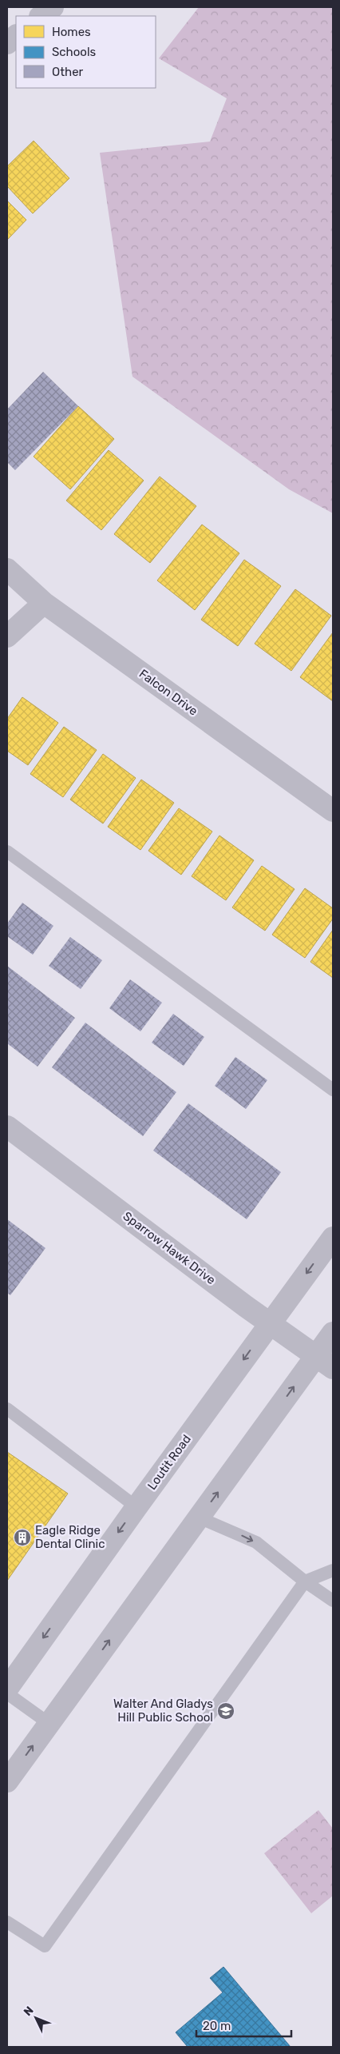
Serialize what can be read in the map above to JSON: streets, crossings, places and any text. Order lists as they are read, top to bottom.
{
  "streets": {
    "street": ["Falcon Drive", "Sparrow Hawk Drive", "Loutit Road"]
  },
  "crossings": [
    ["Sparrow Hawk Drive", "Loutit Road"]
  ],
  "places": {
    "building": ["Eagle Ridge Dental Clinic"],
    "school or university": ["Walter And Gladys Hill Public School"]
  },
  "legend": ["Homes", "Schools", "Other"],
  "scale_bar": "20 m",
  "north": "top left"
}
